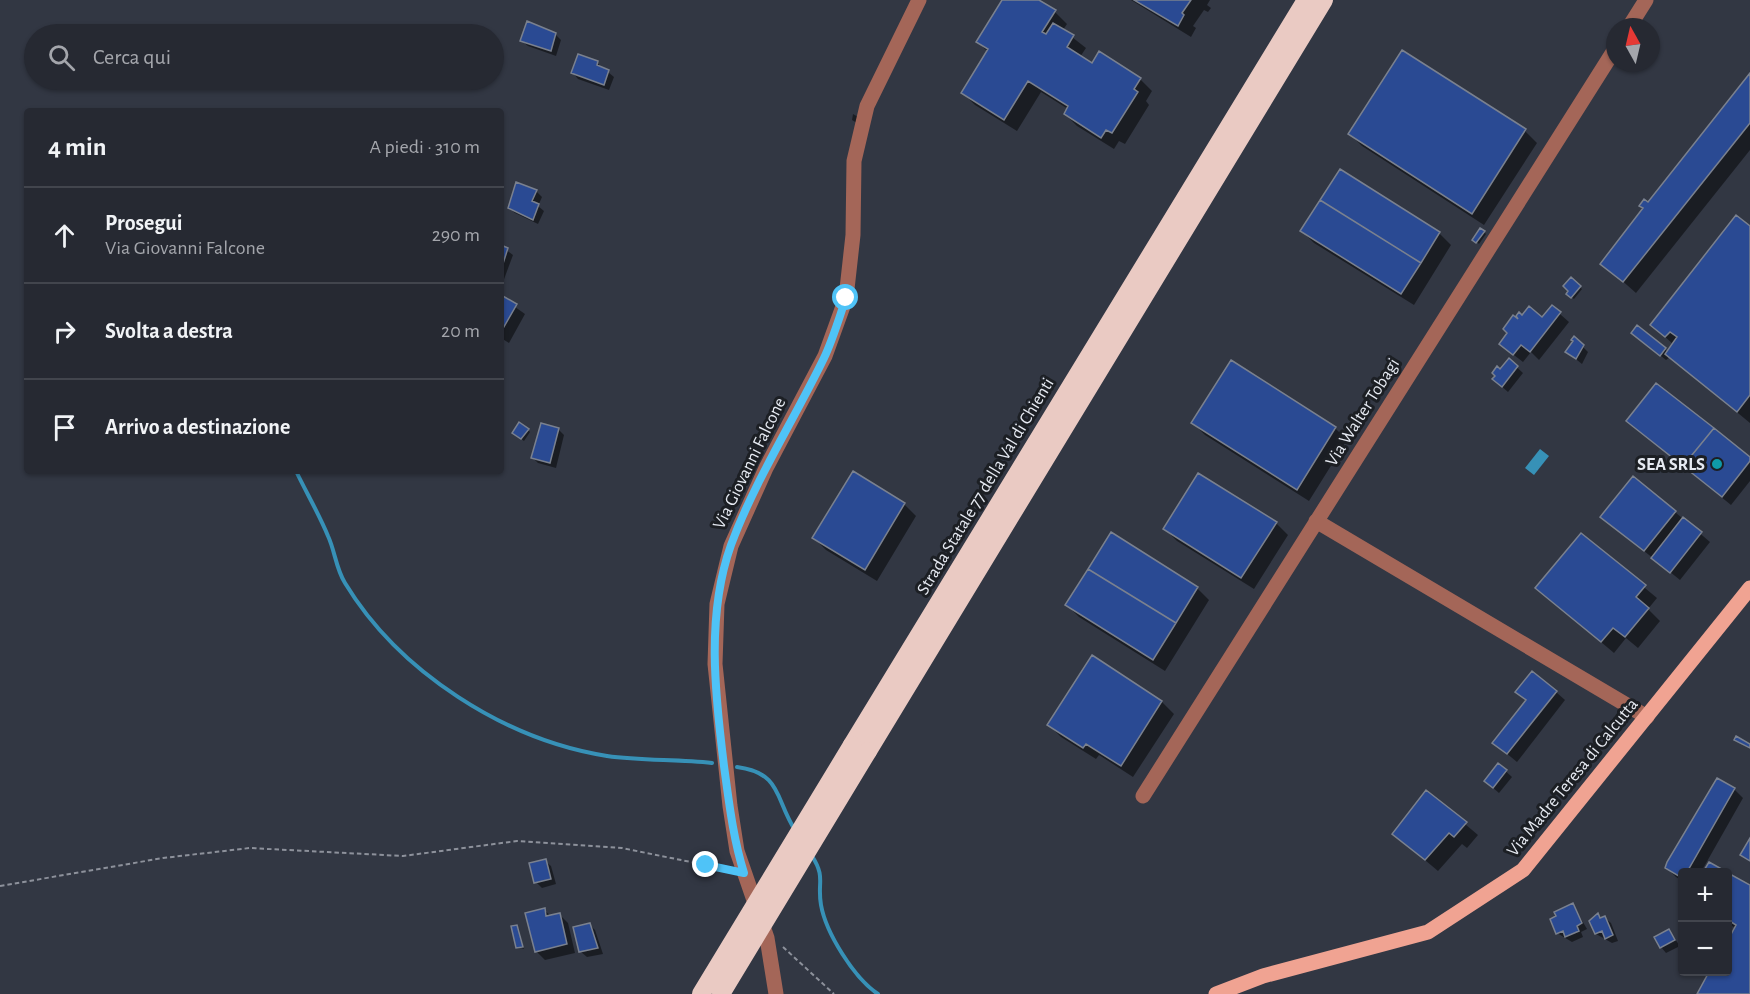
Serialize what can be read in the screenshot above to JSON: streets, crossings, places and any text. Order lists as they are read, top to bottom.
{
  "streets": {
    "highway": ["Strada Statale 77 della Val di Chienti"],
    "main road": ["Via Madre Teresa di Calcutta"],
    "street": ["Via Walter Tobagi", "Via Giovanni Falcone"]
  },
  "places": ["SEA SRLS"],
  "north": "top",
  "page": {
    "search": "Cerca qui",
    "heading": ["4 min", "A piedi · 310 m"],
    "list": [
      ["Prosegui", "Via Giovanni Falcone", "290 m"],
      ["Svolta a destra", "20 m"],
      "Arrivo a destinazione"
    ],
    "map_buttons": ["+", "−"]
  }
}
